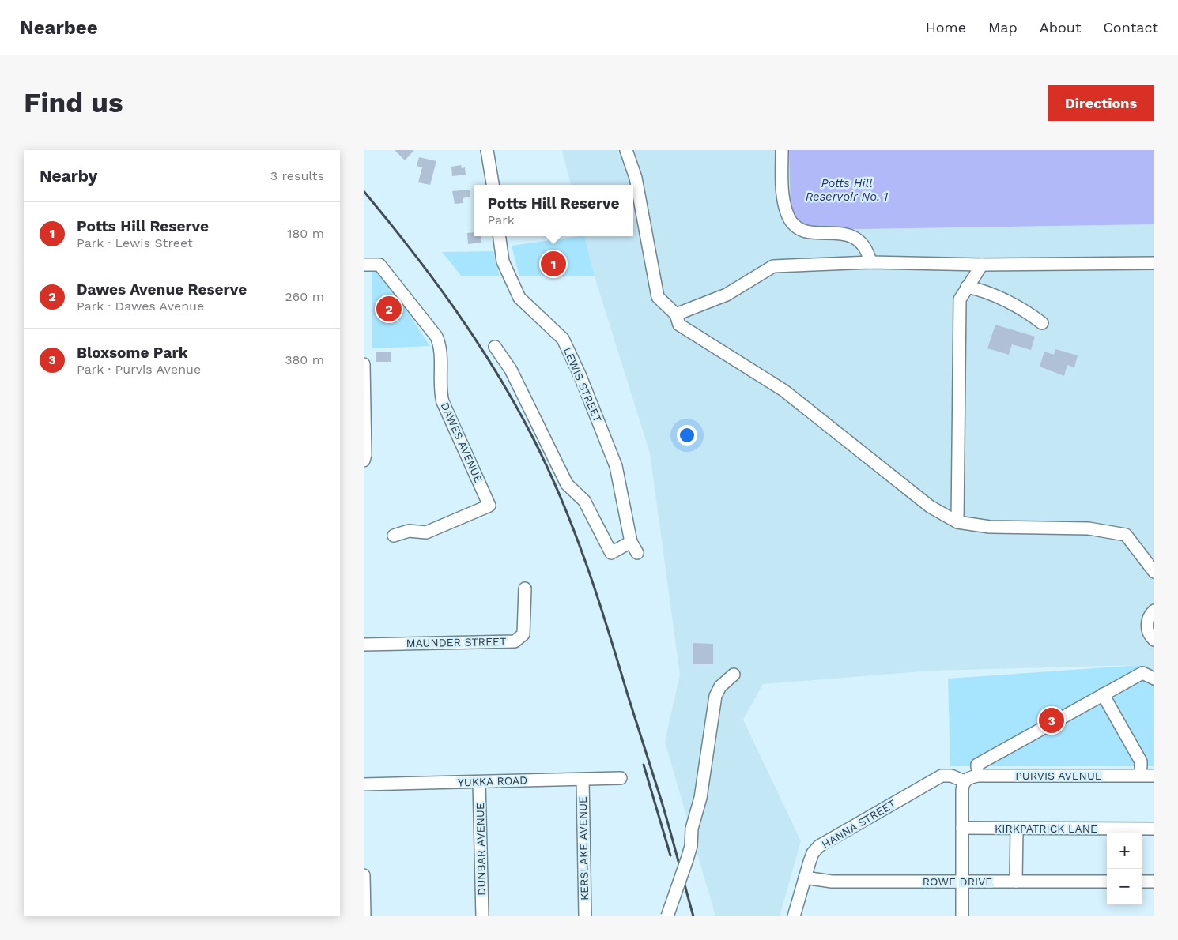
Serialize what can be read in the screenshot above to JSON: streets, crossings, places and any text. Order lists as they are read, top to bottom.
{
  "streets": {
    "street": [
      "LEWIS STREET",
      "DAWES AVENUE",
      "MAUNDER STREET",
      "PURVIS AVENUE",
      "YUKKA ROAD",
      "HANNA STREET",
      "KIRKPATRICK LANE",
      "KERSLAKE AVENUE",
      "DUNBAR AVENUE",
      "ROWE DRIVE"
    ]
  },
  "crossings": [
    ["PURVIS AVENUE", "HANNA STREET"],
    ["YUKKA ROAD", "KERSLAKE AVENUE"],
    ["YUKKA ROAD", "DUNBAR AVENUE"],
    ["HANNA STREET", "ROWE DRIVE"]
  ],
  "water": ["Potts Hill Reservoir No. 1"],
  "page": {
    "header": "Nearbee",
    "nav": [
      "Home",
      "Map",
      "About",
      "Contact"
    ],
    "buttons": "Directions",
    "title": "Find us",
    "heading": ["Nearby", "3 results"],
    "popup": ["Potts Hill Reserve", "Park"],
    "list": [
      {
        "mark": "1",
        "name": "Potts Hill Reserve",
        "note": "Park · Lewis Street",
        "value": "180 m"
      },
      {
        "mark": "2",
        "name": "Dawes Avenue Reserve",
        "note": "Park · Dawes Avenue",
        "value": "260 m"
      },
      {
        "mark": "3",
        "name": "Bloxsome Park",
        "note": "Park · Purvis Avenue",
        "value": "380 m"
      }
    ],
    "pins": ["1", "2", "3"],
    "map_buttons": ["+", "−"]
  }
}
